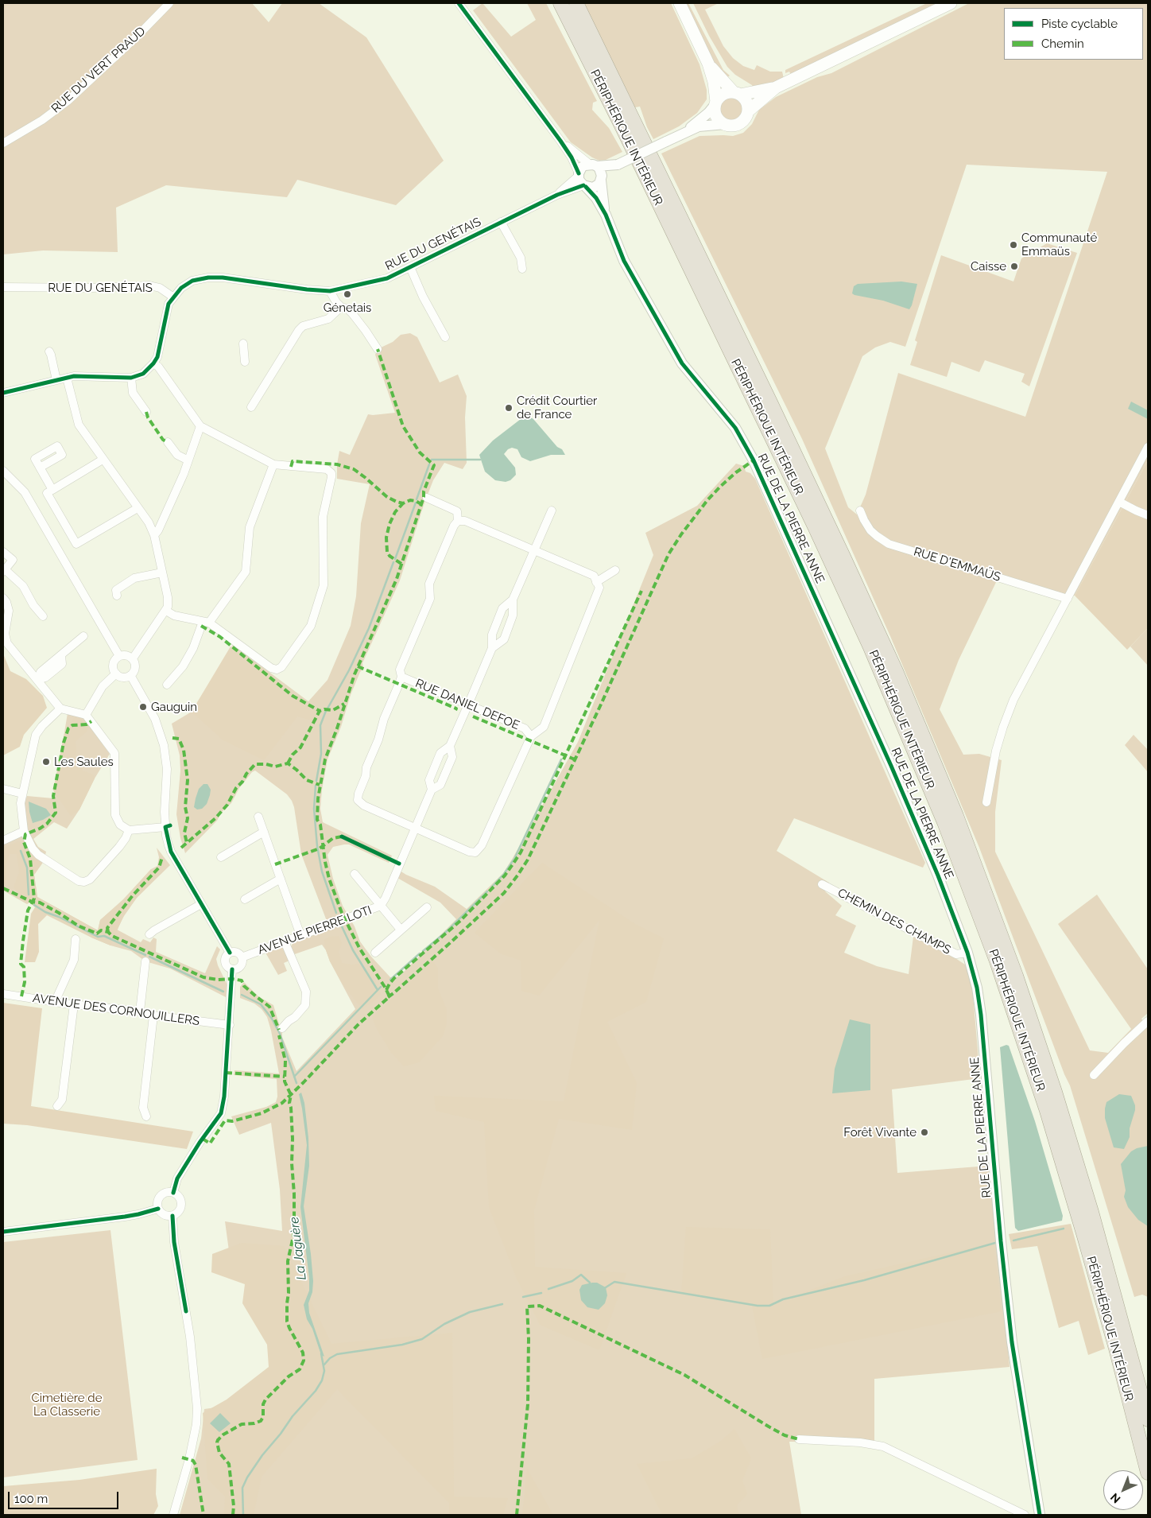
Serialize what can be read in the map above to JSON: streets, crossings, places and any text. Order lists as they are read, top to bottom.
{
  "streets": {
    "highway": ["PÉRIPHÉRIQUE INTÉRIEUR"],
    "street": [
      "RUE DU VERT PRAUD",
      "RUE DU GENÉTAIS",
      "RUE DE LA PIERRE ANNE",
      "RUE D'EMMAÜS",
      "RUE DANIEL DEFOE",
      "CHEMIN DES CHAMPS",
      "AVENUE PIERRE LOTI",
      "AVENUE DES CORNOUILLERS"
    ]
  },
  "crossings": [
    ["RUE DU GENÉTAIS", "RUE DE LA PIERRE ANNE"],
    ["RUE DE LA PIERRE ANNE", "CHEMIN DES CHAMPS"],
    ["RUE DANIEL DEFOE", "AVENUE PIERRE LOTI"]
  ],
  "water": ["La Jaguère"],
  "parks": ["Cimetière de La Classerie"],
  "places": [
    "Communauté Emmaüs",
    "Caisse",
    "Génetais",
    "Crédit Courtier de France",
    "Gauguin",
    "Les Saules",
    "Forêt Vivante"
  ],
  "legend": ["Piste cyclable", "Chemin"],
  "scale_bar": "100 m",
  "north": "bottom left"
}
